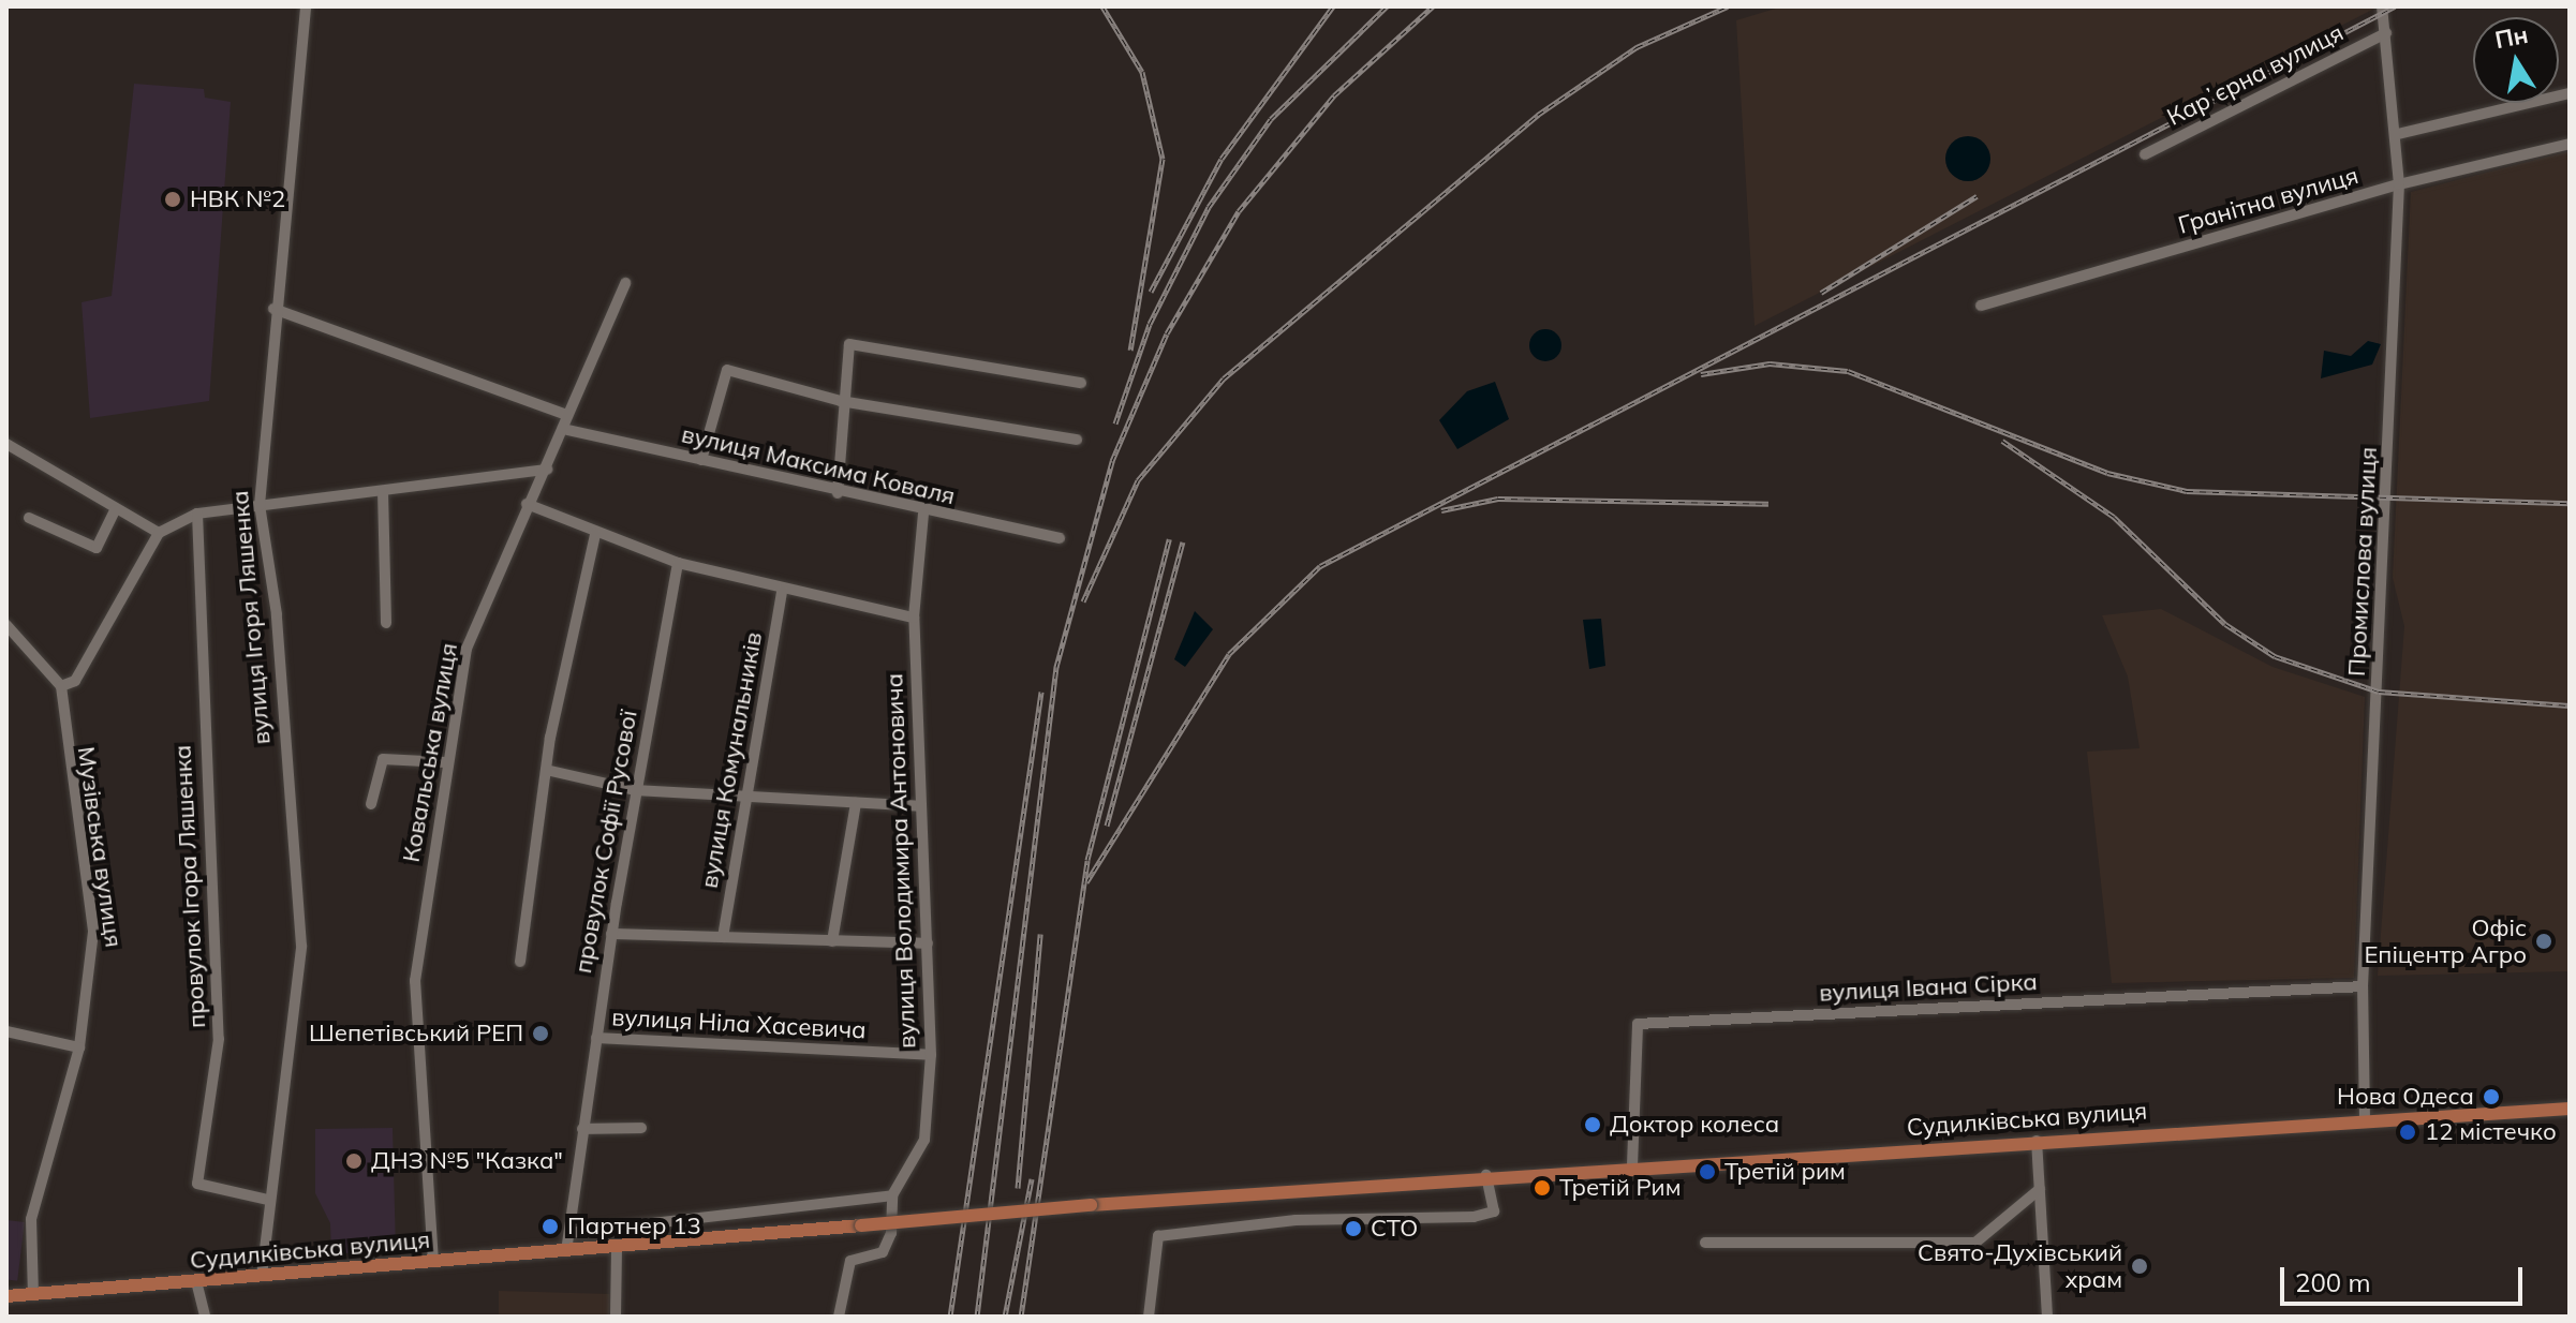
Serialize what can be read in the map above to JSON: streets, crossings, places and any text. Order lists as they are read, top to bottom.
{
  "streets": {
    "main road": ["Судилківська вулиця"],
    "street": [
      "Карʼєрна вулиця",
      "Гранітна вулиця",
      "вулиця Максима Коваля",
      "Промислова вулиця",
      "вулиця Ігоря Ляшенка",
      "Ковальська вулиця",
      "вулиця Комунальників",
      "провулок Софії Русової",
      "Музівська вулиця",
      "вулиця Володимира Антоновича",
      "провулок Ігора Ляшенка",
      "вулиця Івана Сірка",
      "вулиця Ніла Хасевича"
    ]
  },
  "crossings": [
    ["Карʼєрна вулиця", "Промислова вулиця"],
    ["Гранітна вулиця", "Промислова вулиця"],
    ["вулиця Максима Коваля", "Ковальська вулиця"],
    ["вулиця Максима Коваля", "вулиця Володимира Антоновича"],
    ["Промислова вулиця", "вулиця Івана Сірка"],
    ["Промислова вулиця", "Судилківська вулиця"],
    ["вулиця Ігоря Ляшенка", "провулок Ігора Ляшенка"],
    ["вулиця Ігоря Ляшенка", "Судилківська вулиця"],
    ["Ковальська вулиця", "Судилківська вулиця"],
    ["провулок Софії Русової", "вулиця Ніла Хасевича"],
    ["провулок Софії Русової", "Судилківська вулиця"],
    ["Музівська вулиця", "Судилківська вулиця"],
    ["вулиця Володимира Антоновича", "вулиця Ніла Хасевича"],
    ["вулиця Івана Сірка", "Судилківська вулиця"]
  ],
  "places": [
    "НВК №2",
    "Офіс Епіцентр Агро",
    "Шепетівський РЕП",
    "Нова Одеса",
    "Доктор колеса",
    "12 містечко",
    "ДНЗ №5 \"Казка\"",
    "Третій рим",
    "Третій Рим",
    "Партнер 13",
    "СТО",
    "Свято-Духівський храм"
  ],
  "scale_bar": "200 m",
  "north": "top"
}
